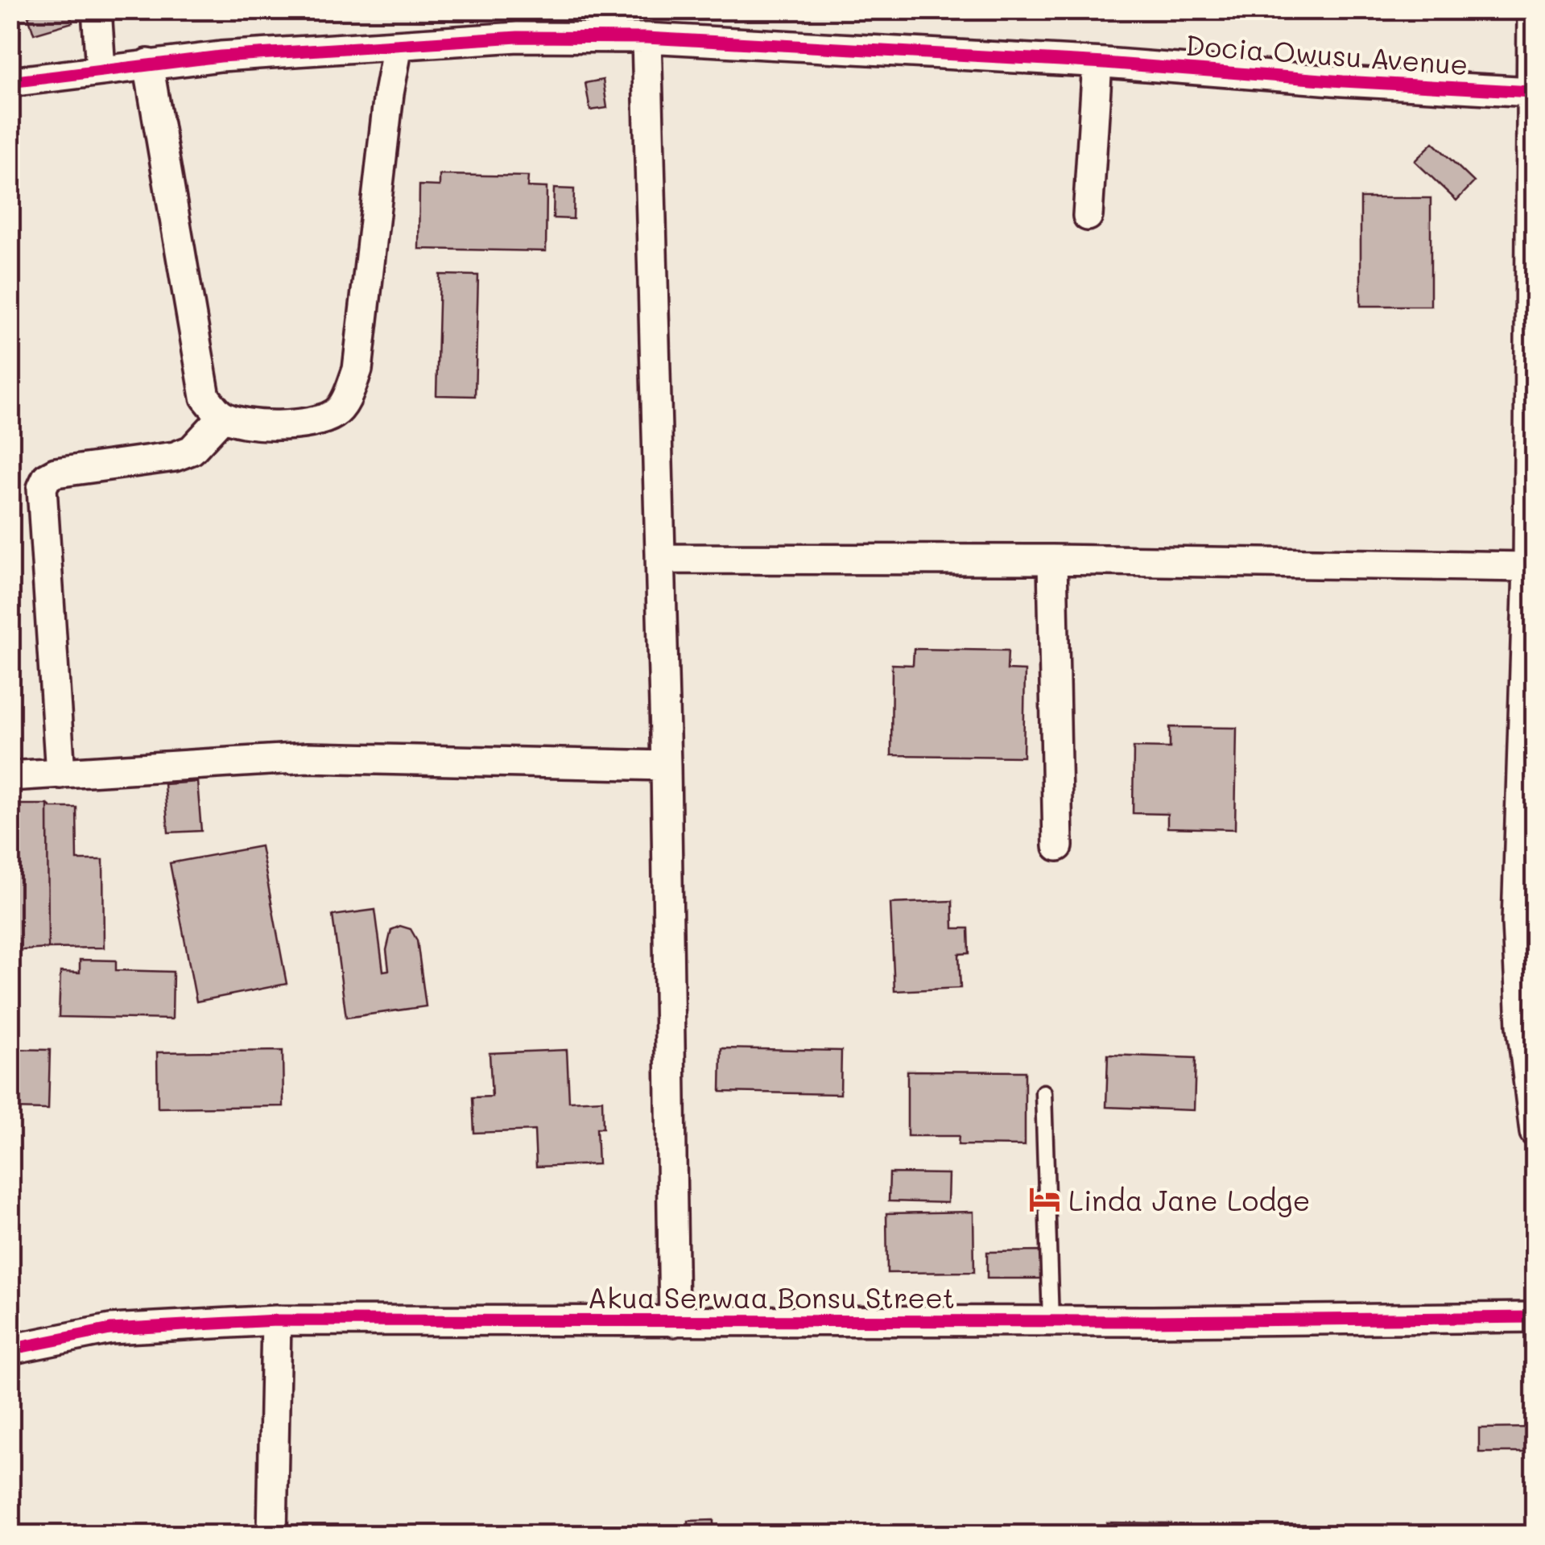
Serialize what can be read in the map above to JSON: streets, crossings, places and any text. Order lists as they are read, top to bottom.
{
  "streets": {
    "street": ["Docia Owusu Avenue", "Akua Serwaa Bonsu Street"]
  },
  "places": {
    "hotel": ["Linda Jane Lodge"]
  }
}
